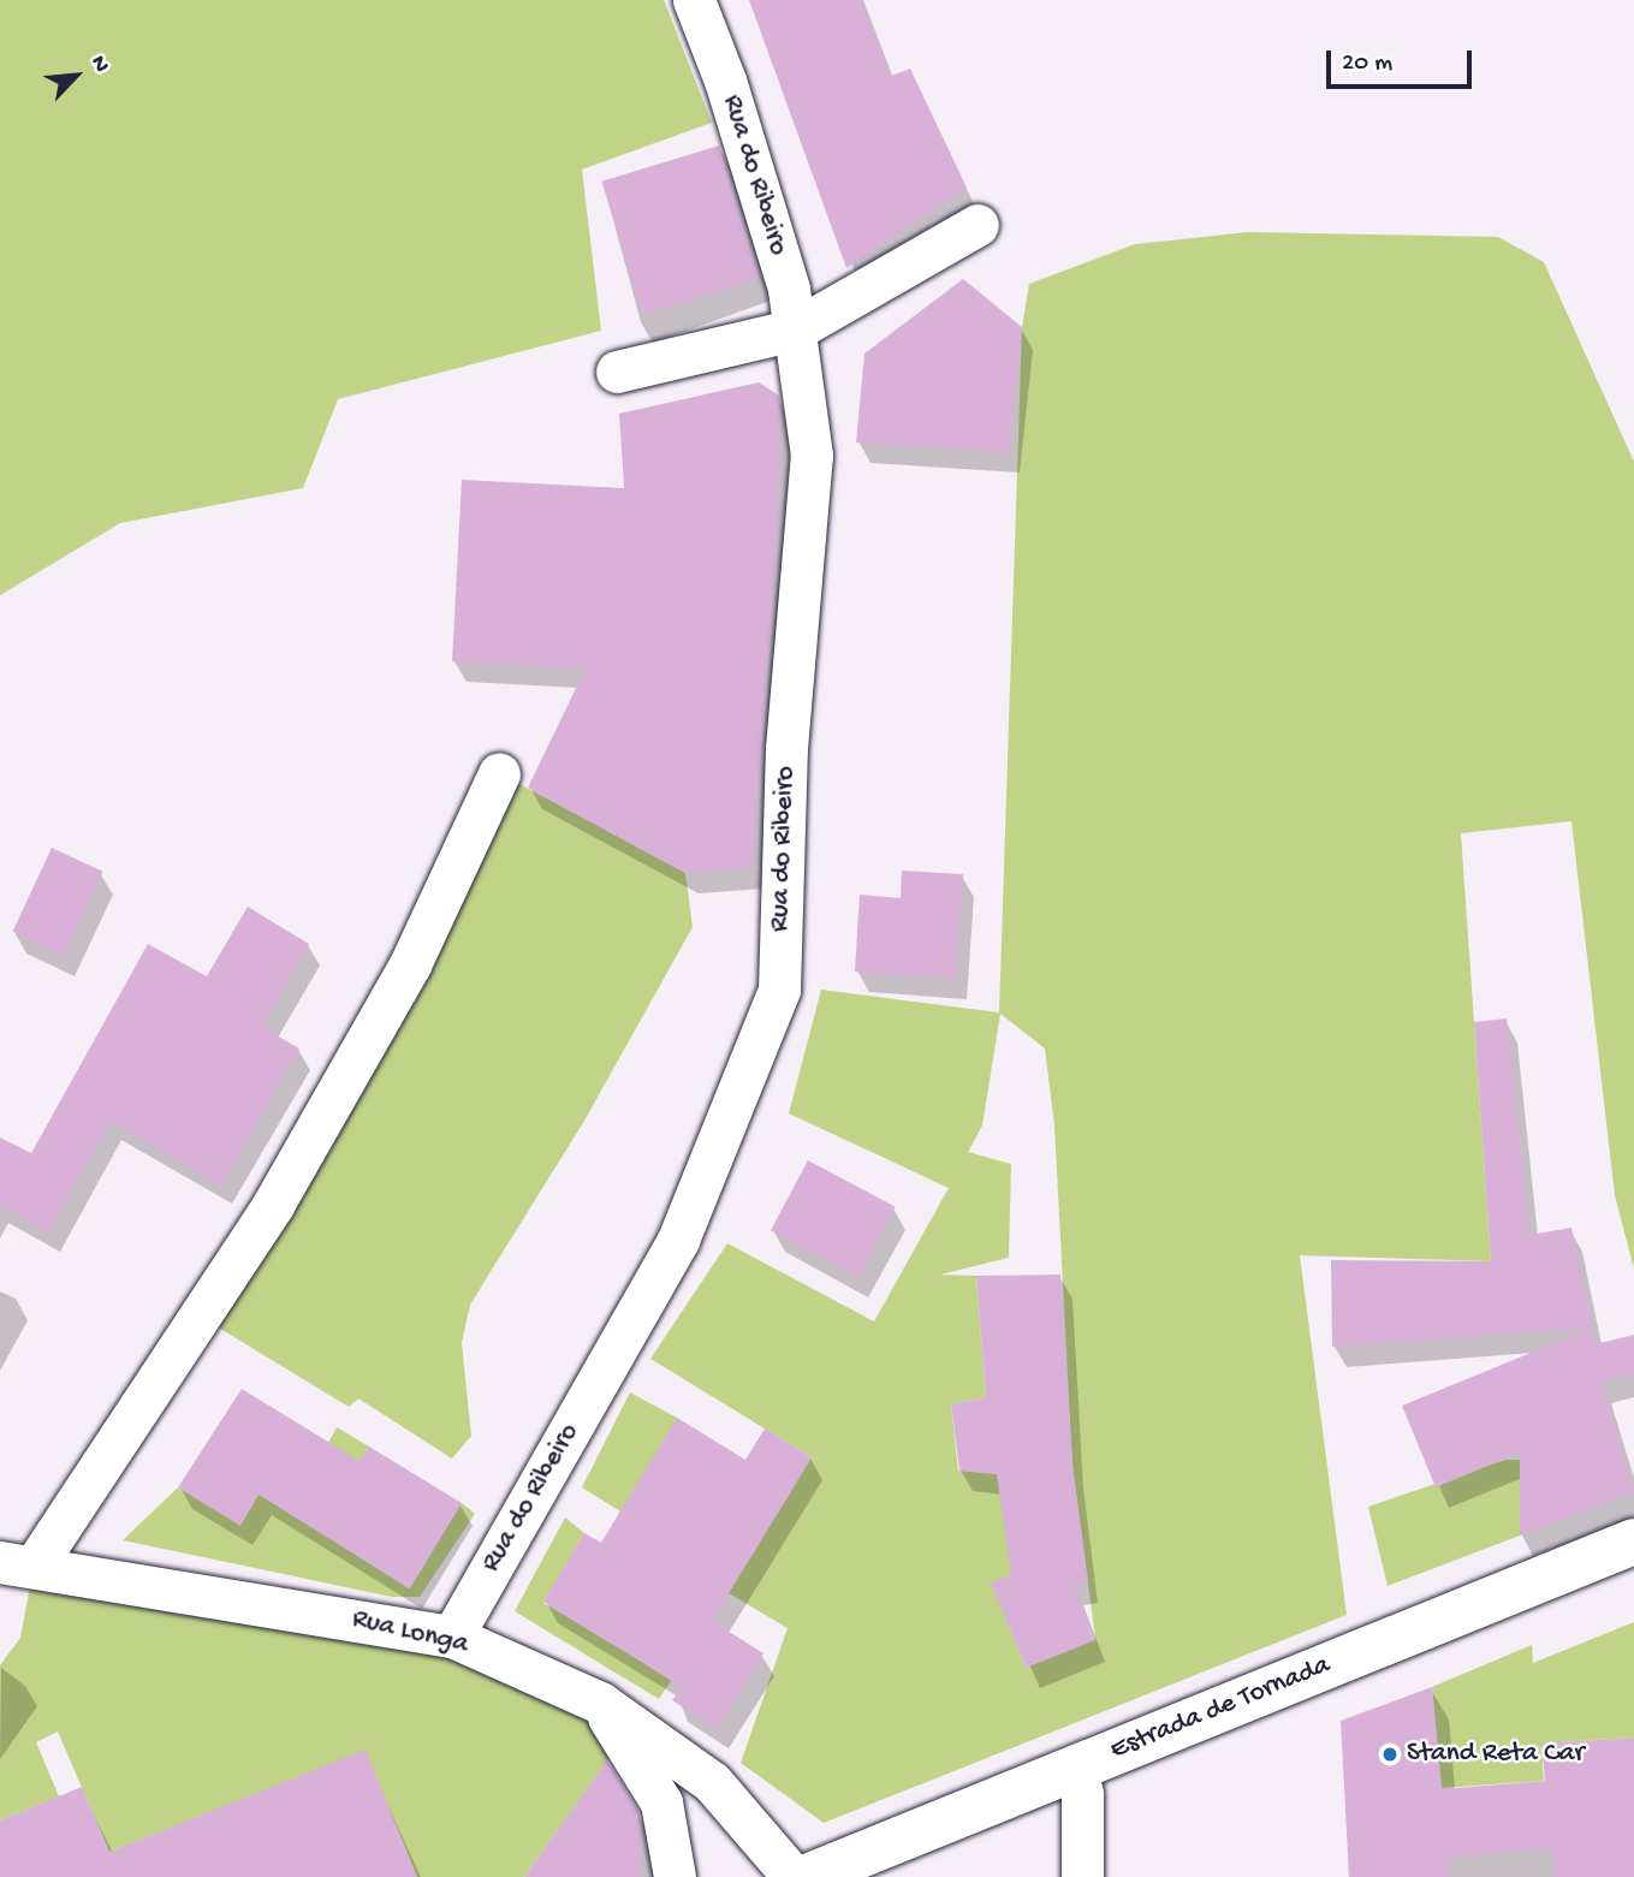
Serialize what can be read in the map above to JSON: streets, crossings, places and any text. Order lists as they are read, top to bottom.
{
  "streets": {
    "main road": ["Estrada de Tornada"],
    "street": ["Rua do Ribeiro", "Rua Longa"]
  },
  "crossings": [
    ["Rua do Ribeiro", "Rua Longa"]
  ],
  "places": ["Stand Reta Car"],
  "scale_bar": "20 m",
  "north": "top right"
}
